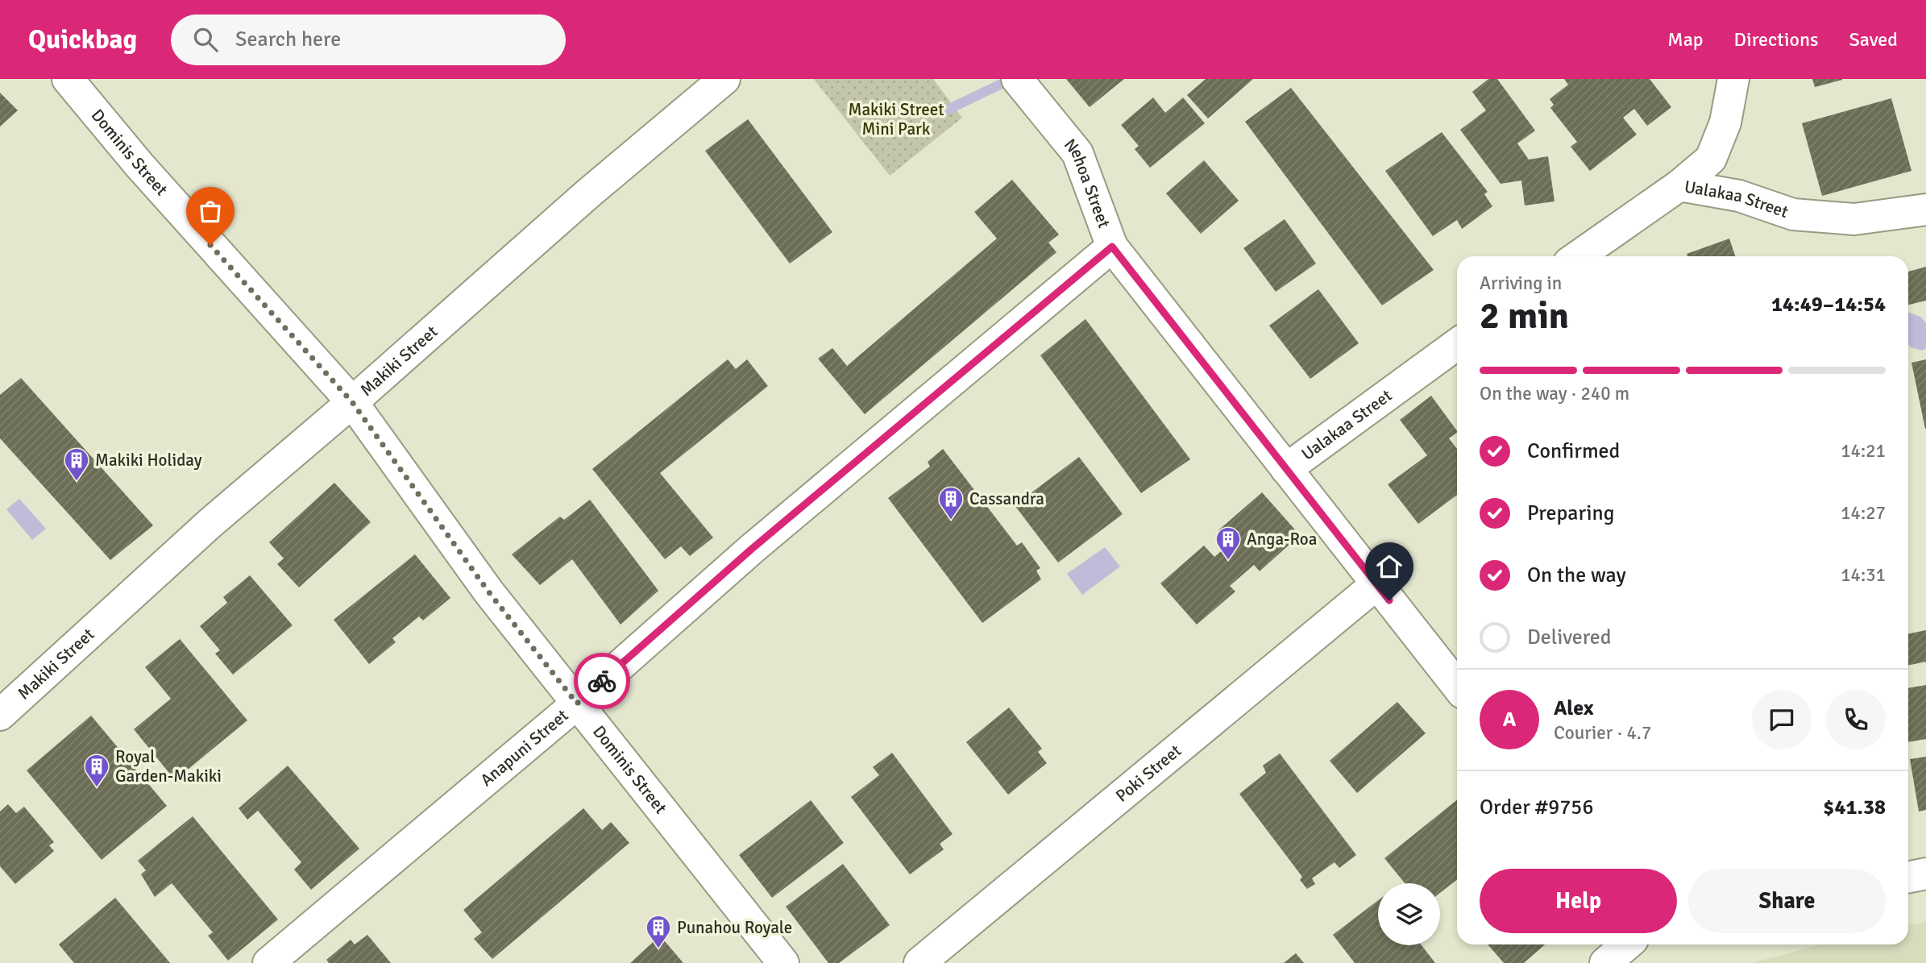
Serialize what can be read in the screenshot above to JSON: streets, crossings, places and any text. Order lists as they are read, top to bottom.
{
  "streets": {
    "street": [
      "Dominis Street",
      "Nehoa Street",
      "Ualakaa Street",
      "Makiki Street",
      "Anapuni Street",
      "Poki Street"
    ]
  },
  "crossings": [
    ["Dominis Street", "Makiki Street"],
    ["Dominis Street", "Anapuni Street"],
    ["Nehoa Street", "Ualakaa Street"],
    ["Nehoa Street", "Anapuni Street"],
    ["Nehoa Street", "Poki Street"]
  ],
  "parks": ["Makiki Street Mini Park"],
  "places": {
    "building": [
      "Makiki Holiday",
      "Cassandra",
      "Anga-Roa",
      "Royal Garden-Makiki",
      "Punahou Royale"
    ]
  },
  "page": {
    "header": "Quickbag",
    "search": "Search here",
    "nav": ["Map", "Directions", "Saved"],
    "heading": ["2 min", "Arriving in", "14:49–14:54"],
    "panel": [
      "Alex",
      "Courier · 4.7",
      "Order #9756",
      "$41.38"
    ],
    "bar": "On the way · 240 m",
    "list": [
      ["Confirmed", "14:21"],
      ["Preparing", "14:27"],
      ["On the way", "14:31"],
      "Delivered"
    ],
    "round": "A",
    "buttons": ["Help", "Share"]
  }
}
